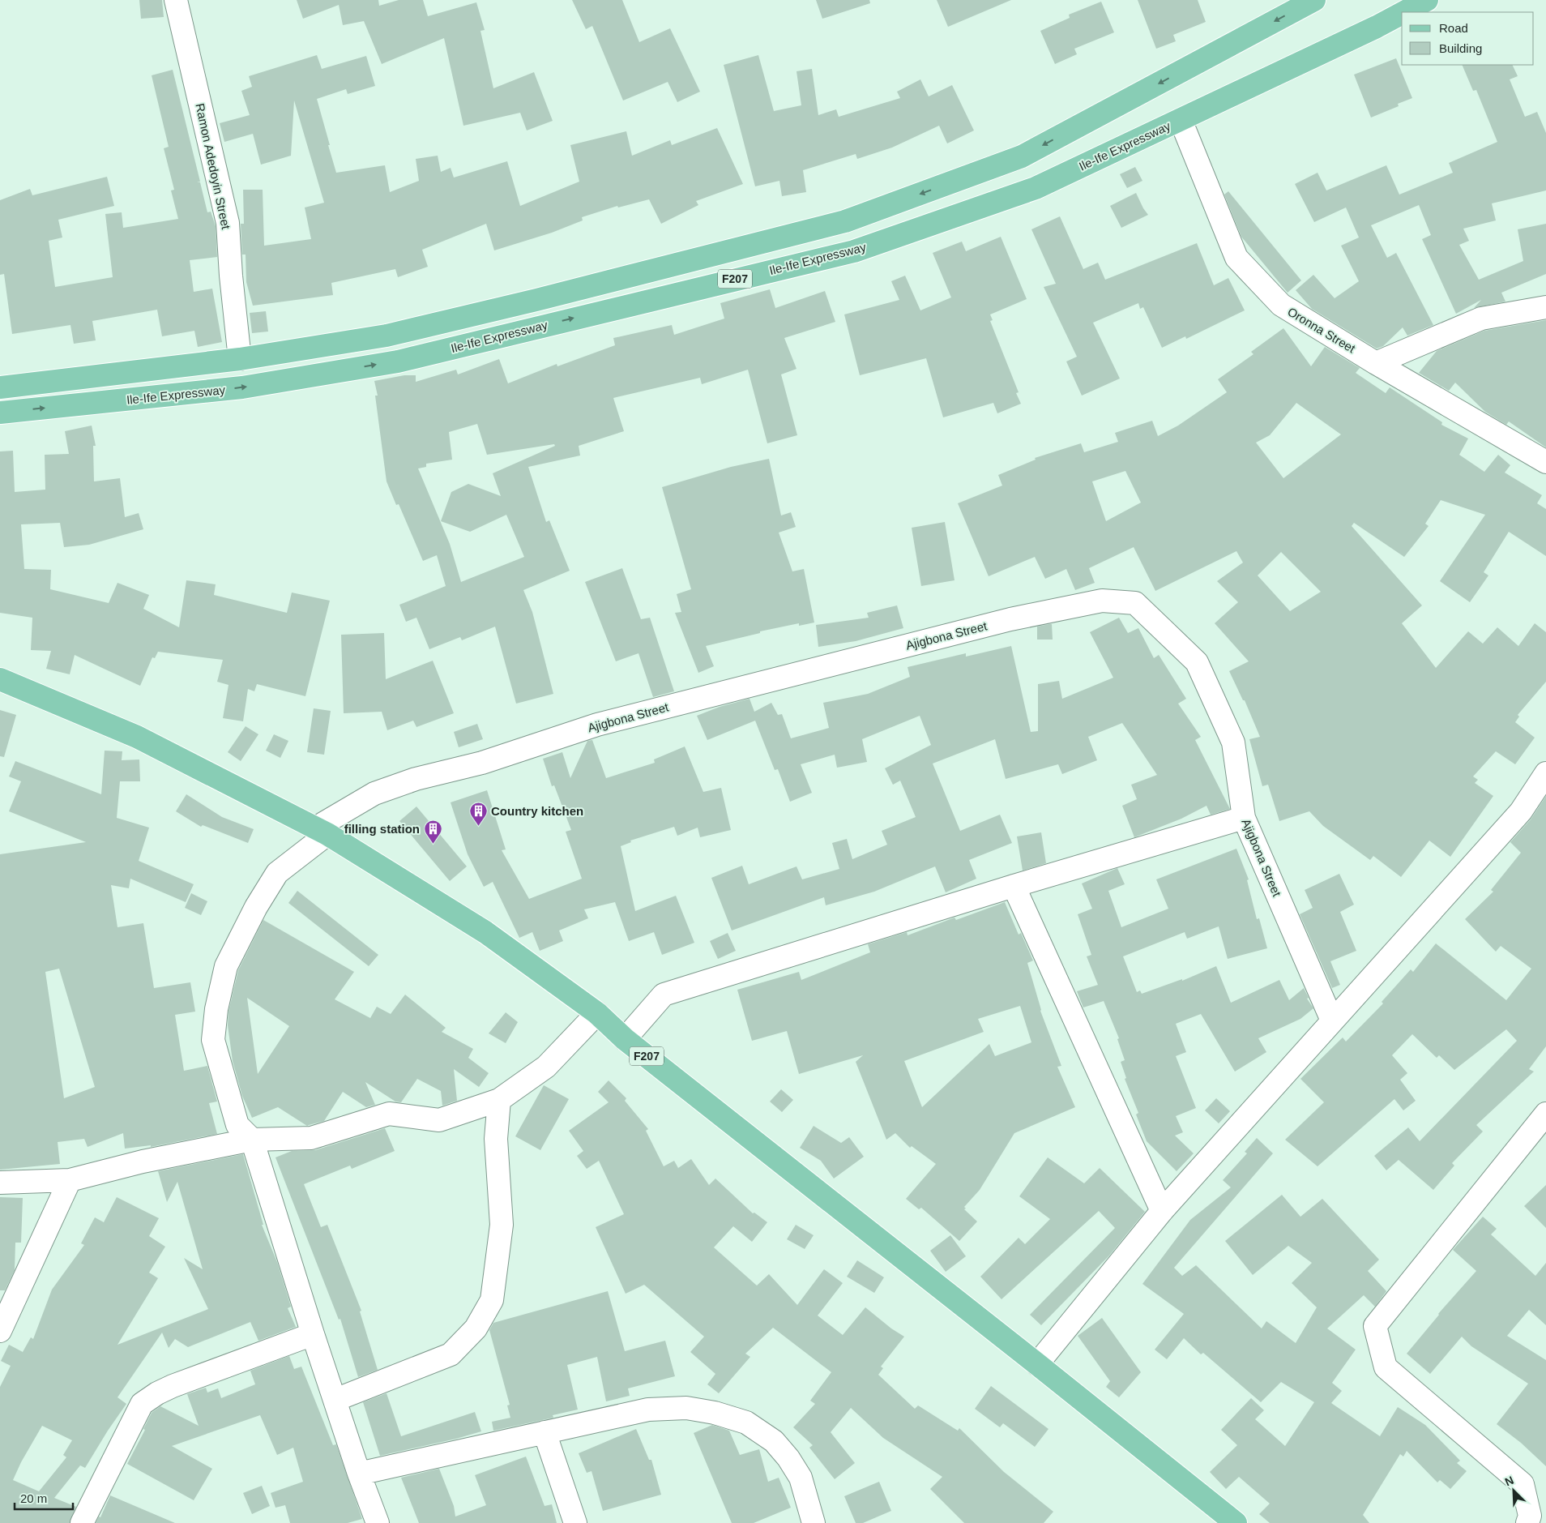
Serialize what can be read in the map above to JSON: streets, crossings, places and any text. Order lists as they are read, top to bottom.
{
  "streets": {
    "main road": ["Ile-Ife Expressway", "F207"],
    "street": ["Ramon Adedoyin Street", "Oronna Street", "Ajigbona Street"]
  },
  "crossings": [
    ["Ile-Ife Expressway", "Oronna Street"],
    ["Ramon Adedoyin Street", "F207"],
    ["F207", "Ajigbona Street"]
  ],
  "places": {
    "building": ["Country kitchen", "filling station"]
  },
  "legend": ["Road", "Building"],
  "scale_bar": "20 m",
  "north": "top left"
}
